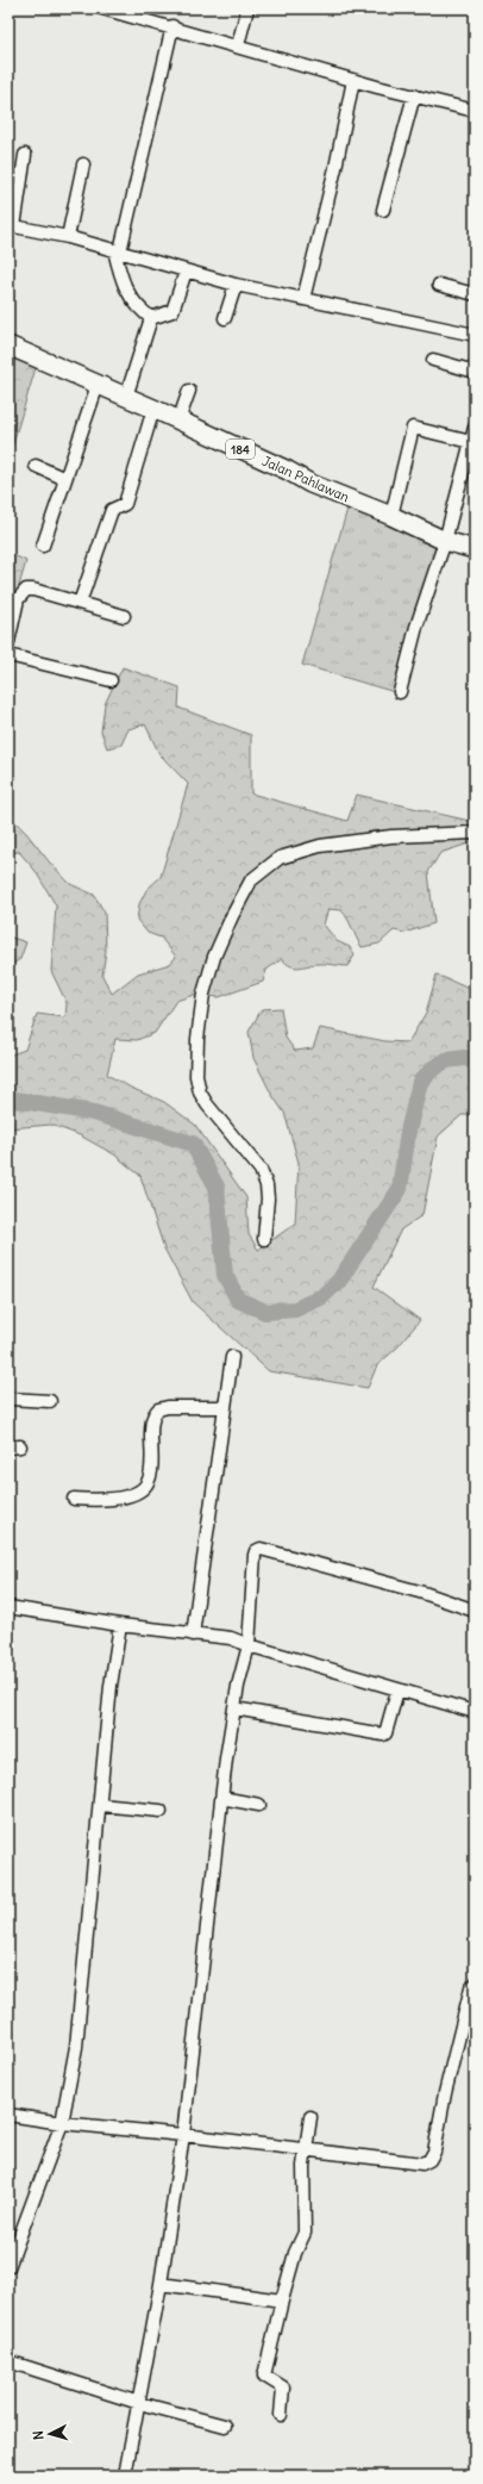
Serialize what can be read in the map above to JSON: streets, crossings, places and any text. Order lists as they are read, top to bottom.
{
  "streets": {
    "main road": ["184", "Jalan Pahlawan"]
  },
  "north": "left"
}
